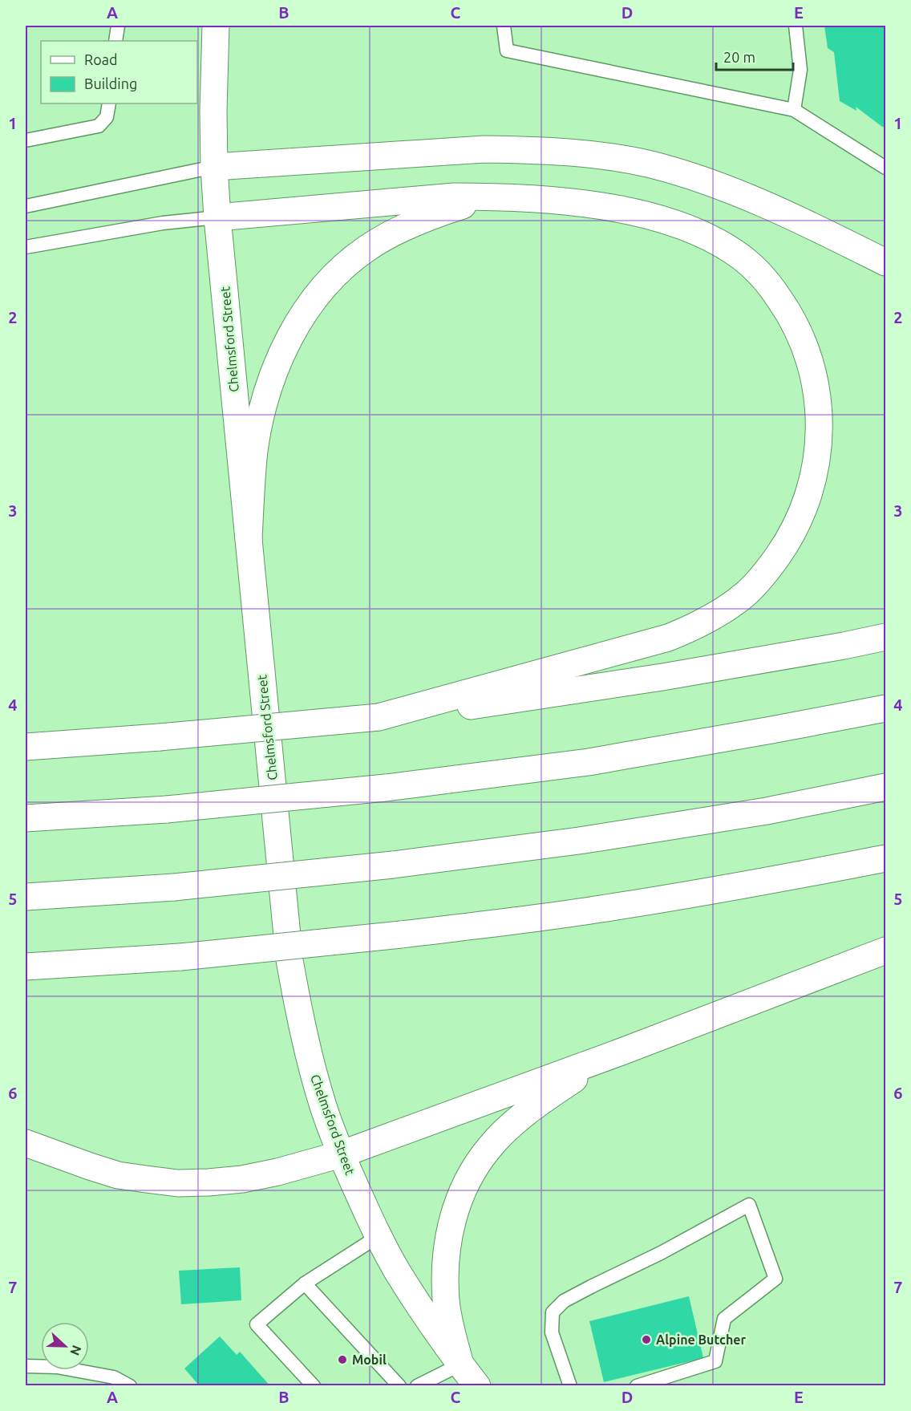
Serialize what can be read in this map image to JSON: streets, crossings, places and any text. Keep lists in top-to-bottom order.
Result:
{
  "streets": {
    "main road": ["Chelmsford Street"]
  },
  "places": ["Alpine Butcher", "Mobil"],
  "legend": ["Road", "Building"],
  "scale_bar": "20 m",
  "north": "right",
  "grid": {
    "columns": [
      "A",
      "B",
      "C",
      "D",
      "E"
    ],
    "rows": [
      "1",
      "2",
      "3",
      "4",
      "5",
      "6",
      "7"
    ]
  }
}
